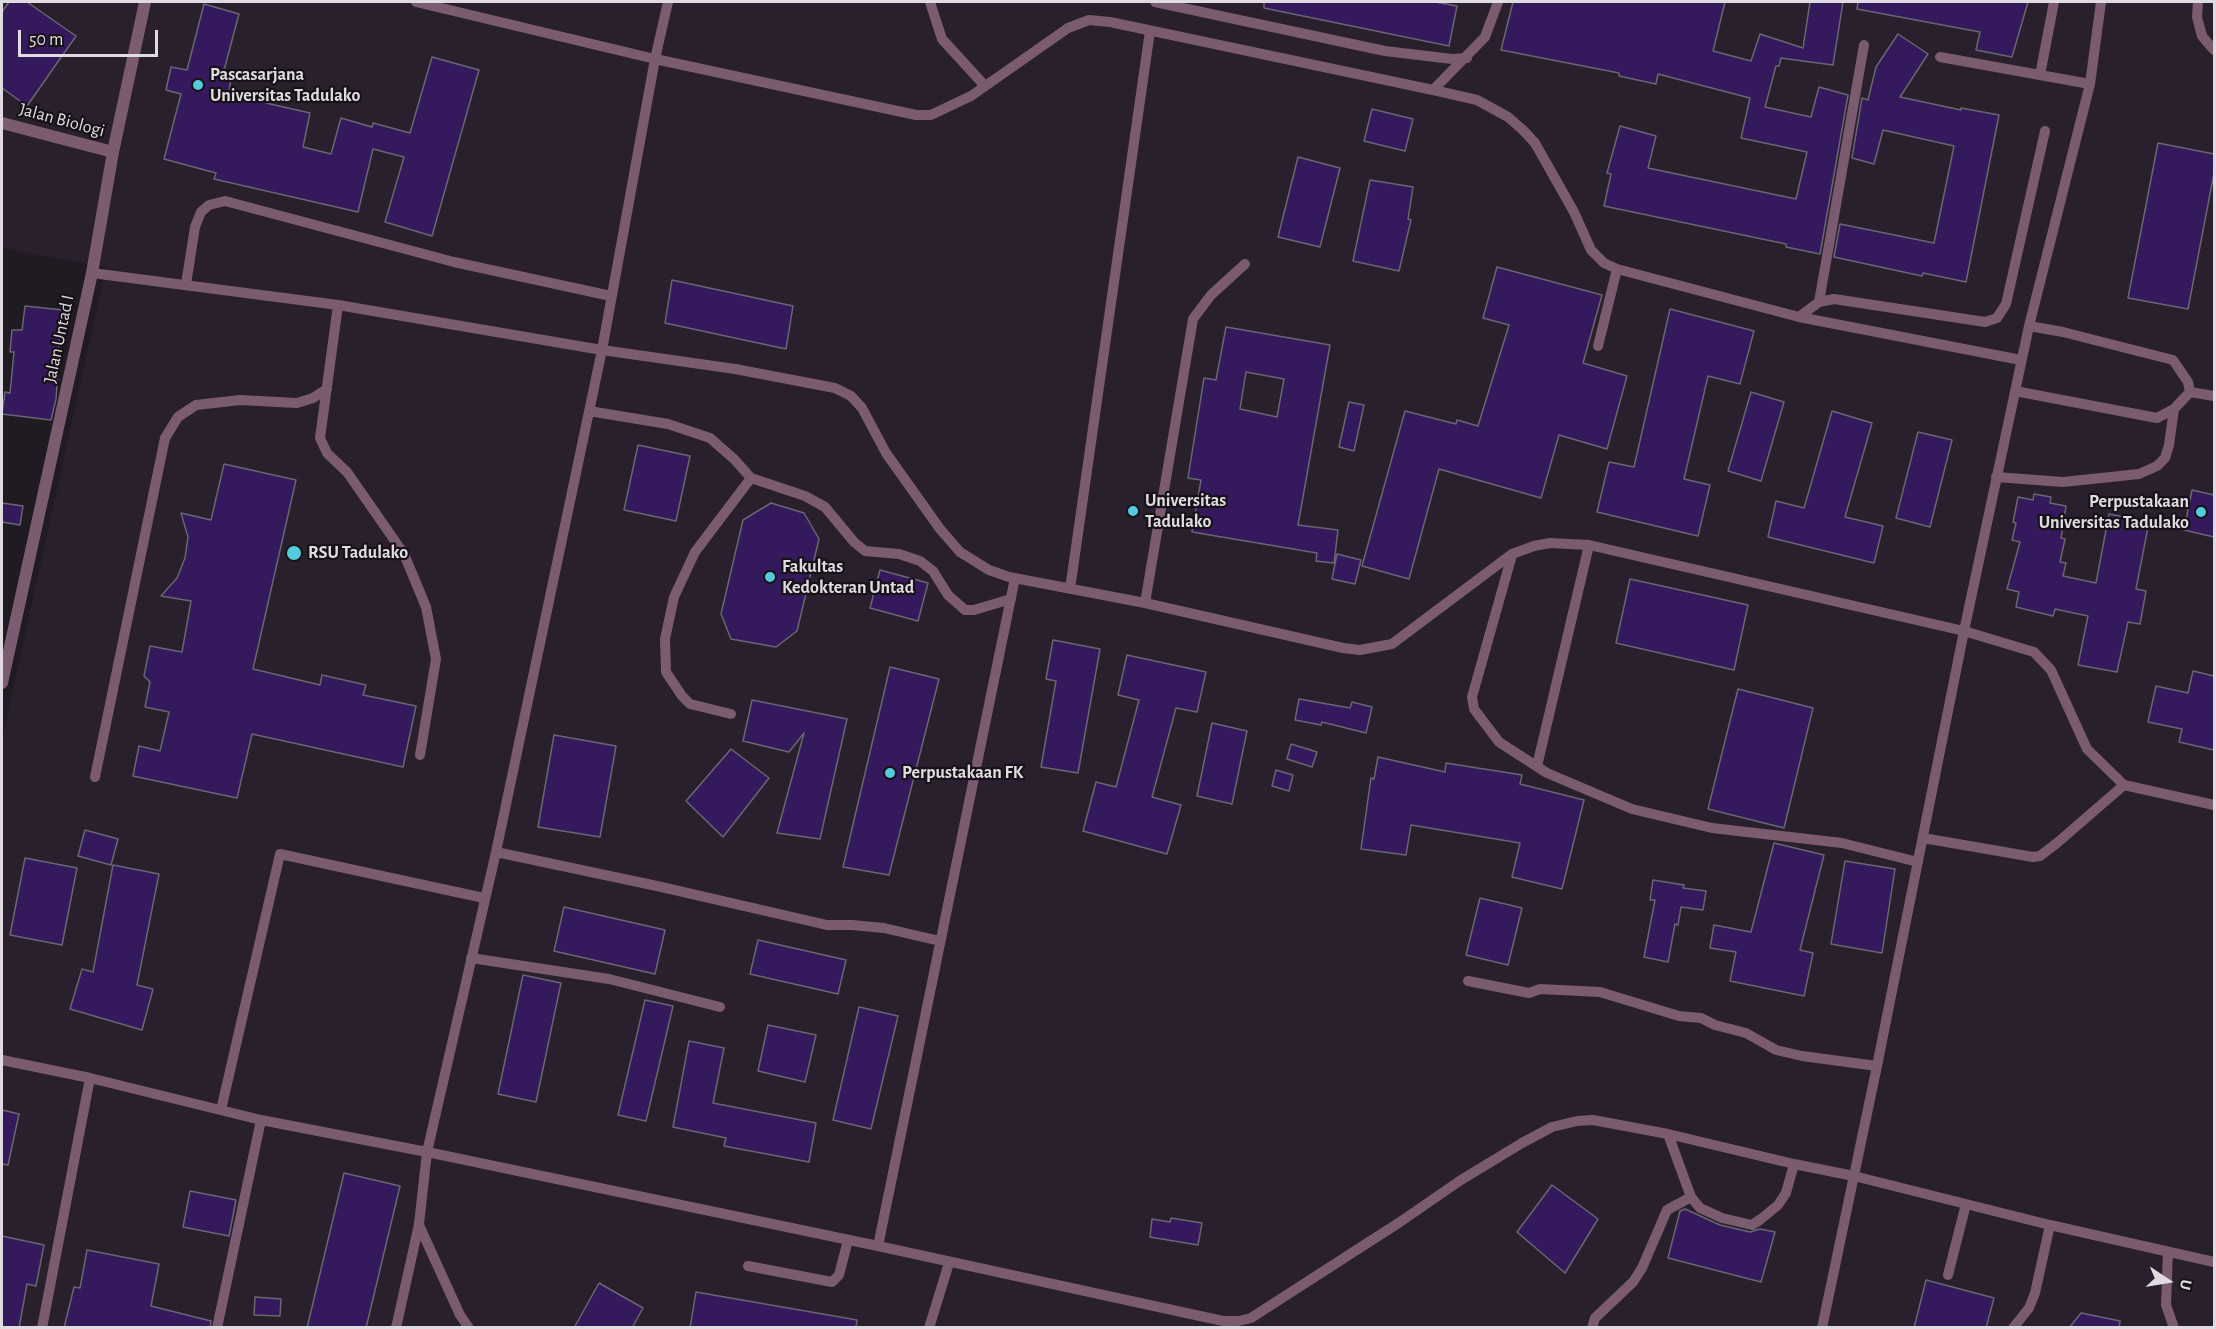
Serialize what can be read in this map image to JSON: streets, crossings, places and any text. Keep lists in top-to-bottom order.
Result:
{
  "streets": {
    "street": ["Jalan Biologi", "Jalan Untad I"]
  },
  "crossings": [
    ["Jalan Biologi", "Jalan Untad I"]
  ],
  "places": [
    "Pascasarjana Universitas Tadulako",
    "Universitas Tadulako",
    "Perpustakaan Universitas Tadulako",
    "RSU Tadulako",
    "Fakultas Kedokteran Untad",
    "Perpustakaan FK"
  ],
  "scale_bar": "50 m",
  "north": "right"
}
